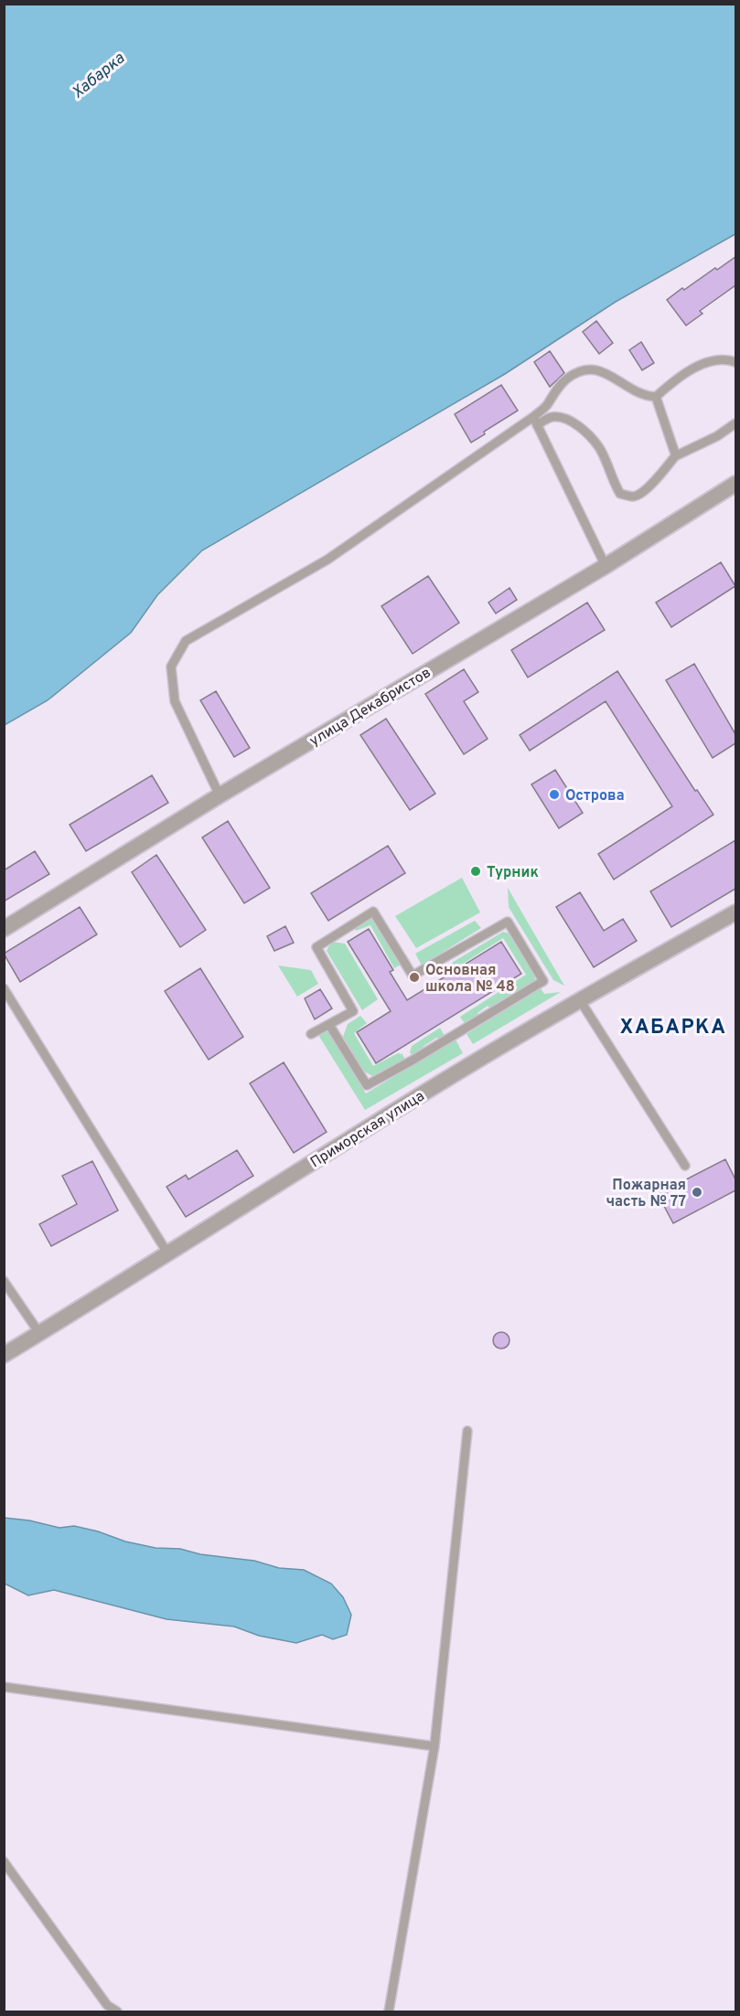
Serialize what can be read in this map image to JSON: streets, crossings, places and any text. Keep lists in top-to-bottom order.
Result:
{
  "streets": {
    "street": ["улица Декабристов", "Приморская улица"]
  },
  "districts": ["ХАБАРКА"],
  "water": ["Хабарка"],
  "places": [
    "Острова",
    "Турник",
    "Основная школа № 48",
    "Пожарная часть № 77"
  ]
}
